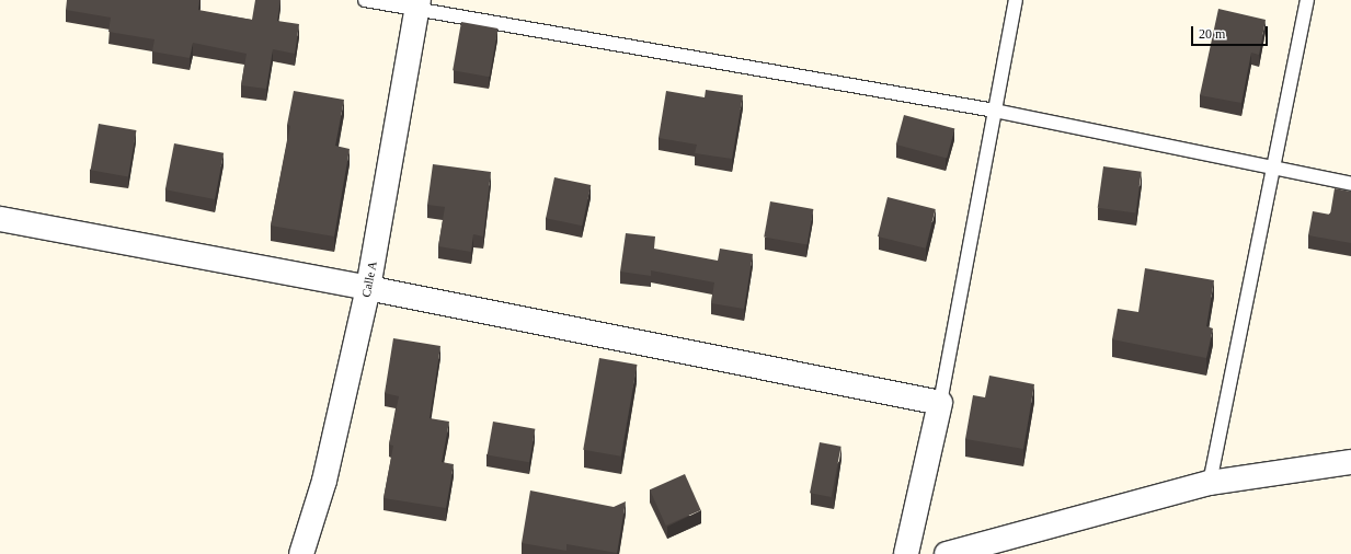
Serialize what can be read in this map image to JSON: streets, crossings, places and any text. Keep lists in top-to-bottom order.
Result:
{
  "streets": {
    "street": ["Calle A"]
  },
  "scale_bar": "20 m"
}
